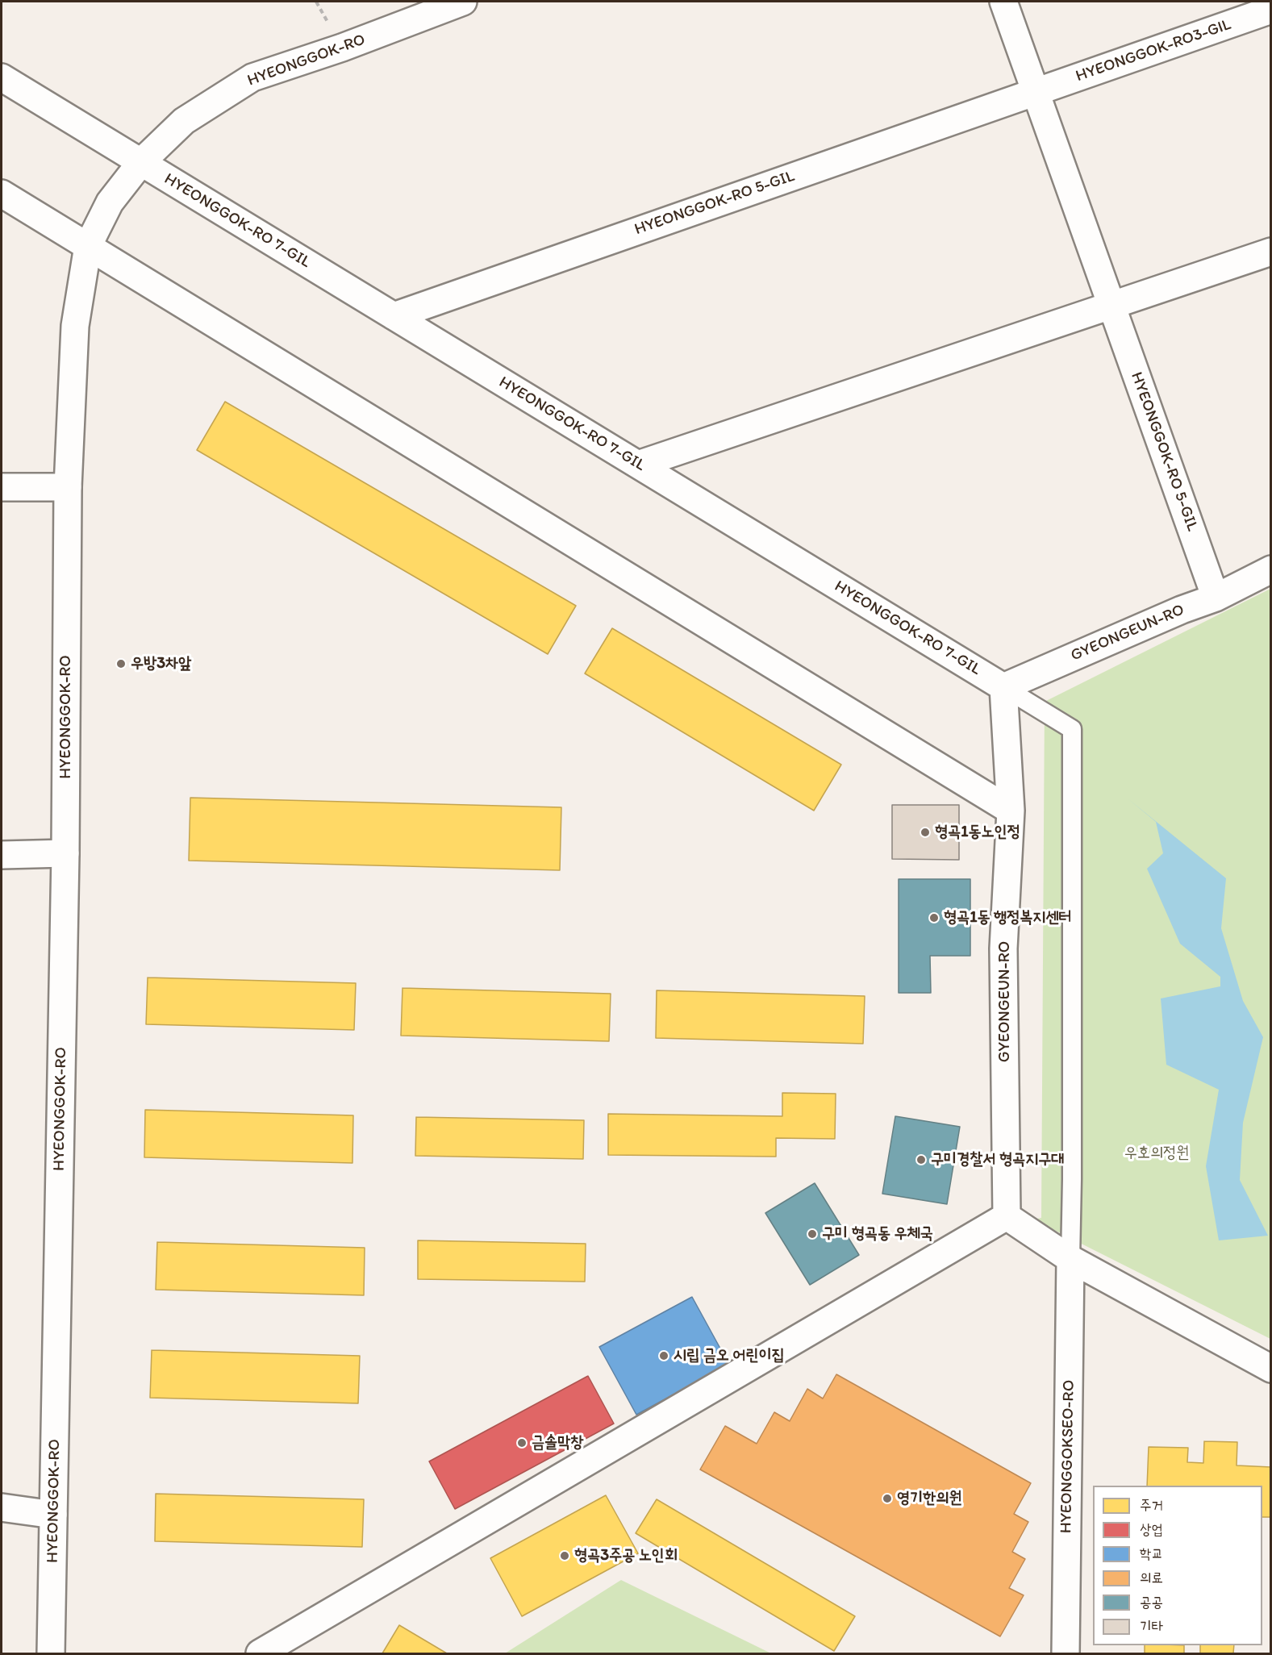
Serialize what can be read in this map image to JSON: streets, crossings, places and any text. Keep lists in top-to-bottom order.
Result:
{
  "streets": {
    "street": [
      "HYEONGGOK-RO3-GIL",
      "HYEONGGOK-RO",
      "HYEONGGOK-RO 5-GIL",
      "HYEONGGOK-RO 7-GIL",
      "GYEONGEUN-RO",
      "HYEONGGOKSEO-RO"
    ]
  },
  "crossings": [
    ["HYEONGGOK-RO3-GIL", "HYEONGGOK-RO 5-GIL"],
    ["HYEONGGOK-RO", "HYEONGGOK-RO 7-GIL"],
    ["HYEONGGOK-RO 5-GIL", "HYEONGGOK-RO 7-GIL"],
    ["HYEONGGOK-RO 5-GIL", "GYEONGEUN-RO"],
    ["HYEONGGOK-RO 7-GIL", "GYEONGEUN-RO"]
  ],
  "parks": ["우호의정원"],
  "places": [
    "우방3차앞",
    "형곡1동노인정",
    "형곡1동 행정복지센터",
    "구미경찰서 형곡지구대",
    "구미 형곡동 우체국",
    "시립 금오 어린이집",
    "금솔막창",
    "영기한의원",
    "형곡3주공 노인회"
  ],
  "legend": [
    "주거",
    "상업",
    "학교",
    "의료",
    "공공",
    "기타"
  ]
}
